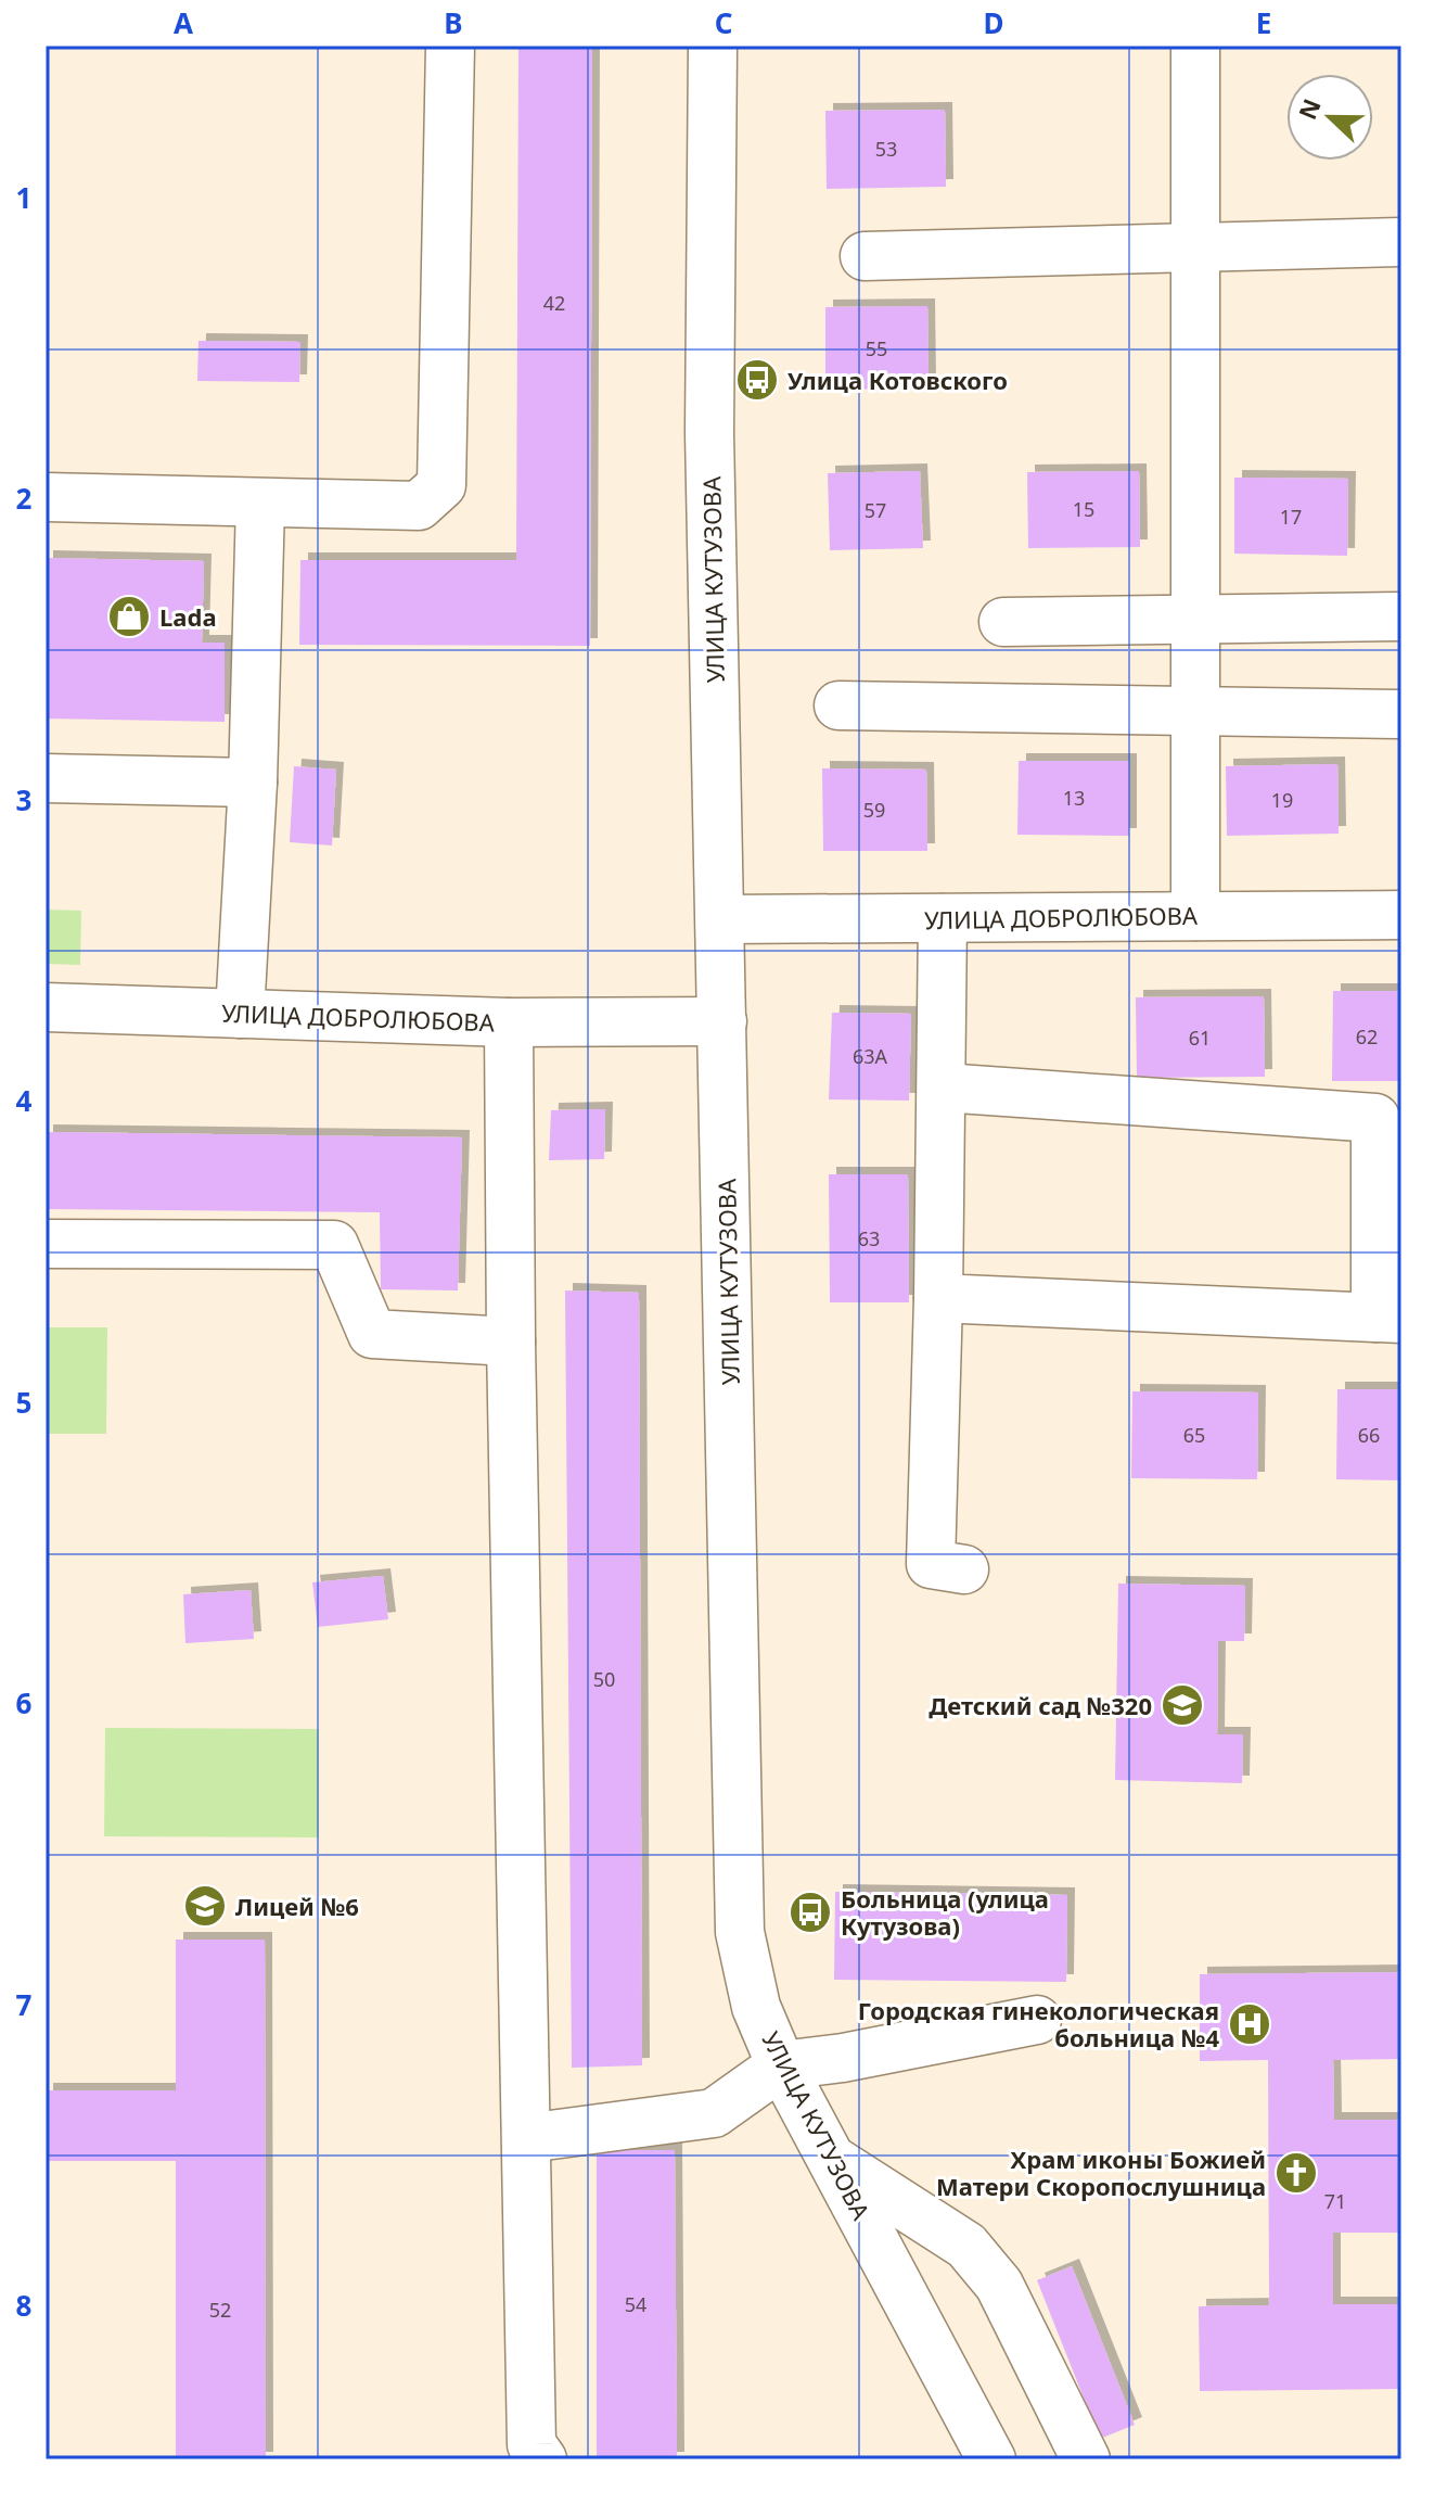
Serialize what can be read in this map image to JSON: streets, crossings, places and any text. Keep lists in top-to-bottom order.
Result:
{
  "streets": {
    "street": ["УЛИЦА КУТУЗОВА", "УЛИЦА ДОБРОЛЮБОВА"]
  },
  "crossings": [
    ["УЛИЦА КУТУЗОВА", "УЛИЦА ДОБРОЛЮБОВА"]
  ],
  "places": {
    "bus stop": ["Улица Котовского", "Больница (улица Кутузова)"],
    "shop": ["Lada"],
    "school or university": ["Детский сад №320", "Лицей №6"],
    "hospital": ["Городская гинекологическая больница №4"],
    "church": ["Храм иконы Божией Матери Скоропослушница"]
  },
  "house_numbers": [
    "53",
    "42",
    "55",
    "15",
    "57",
    "17",
    "13",
    "19",
    "59",
    "62",
    "61",
    "63А",
    "63",
    "65",
    "66",
    "50",
    "71",
    "54",
    "52"
  ],
  "north": "left",
  "grid": {
    "columns": [
      "A",
      "B",
      "C",
      "D",
      "E"
    ],
    "rows": [
      "1",
      "2",
      "3",
      "4",
      "5",
      "6",
      "7",
      "8"
    ]
  }
}
